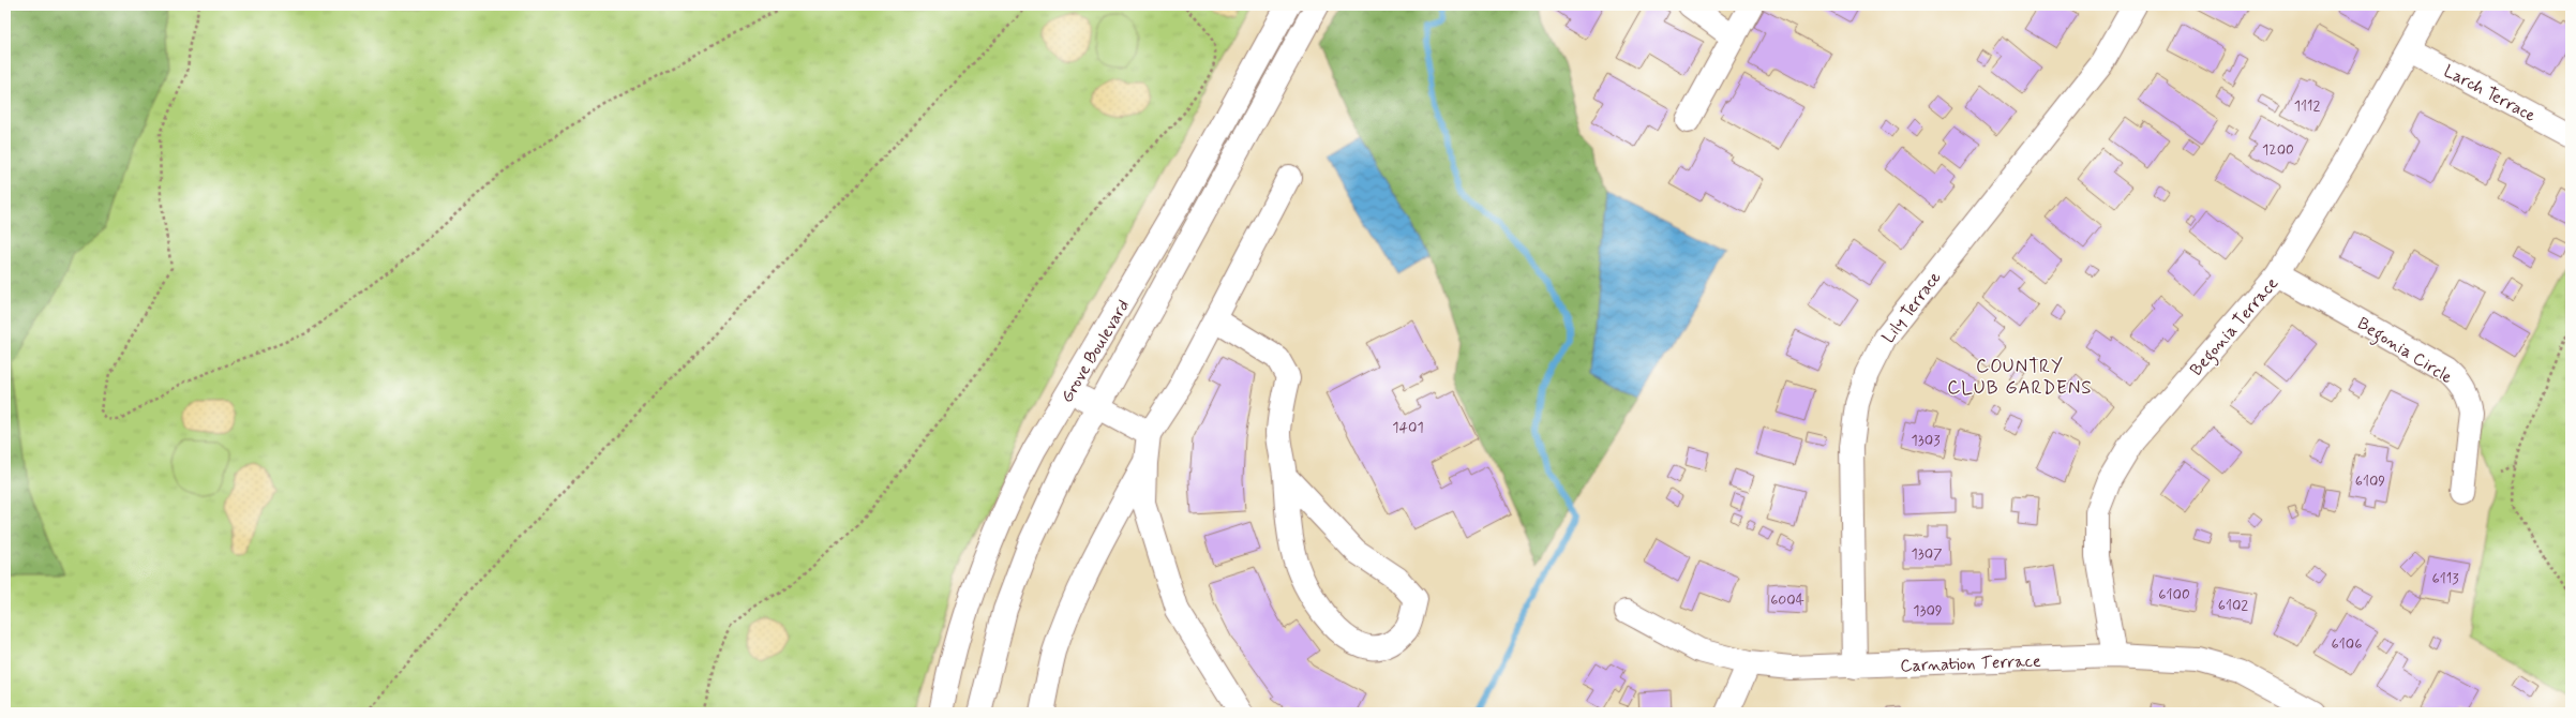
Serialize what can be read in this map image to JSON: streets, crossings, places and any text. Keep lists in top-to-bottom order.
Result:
{
  "streets": {
    "street": [
      "Larch Terrace",
      "Lily Terrace",
      "Begonia Terrace",
      "Begonia Circle",
      "Grove Boulevard",
      "Carnation Terrace"
    ]
  },
  "crossings": [
    ["Larch Terrace", "Begonia Terrace"],
    ["Lily Terrace", "Carnation Terrace"],
    ["Begonia Terrace", "Begonia Circle"],
    ["Begonia Terrace", "Carnation Terrace"]
  ],
  "districts": ["COUNTRY CLUB GARDENS"],
  "house_numbers": [
    "1112",
    "1200",
    "1401",
    "1303",
    "6109",
    "1307",
    "6113",
    "6100",
    "6004",
    "6102",
    "1309",
    "6106"
  ]
}
